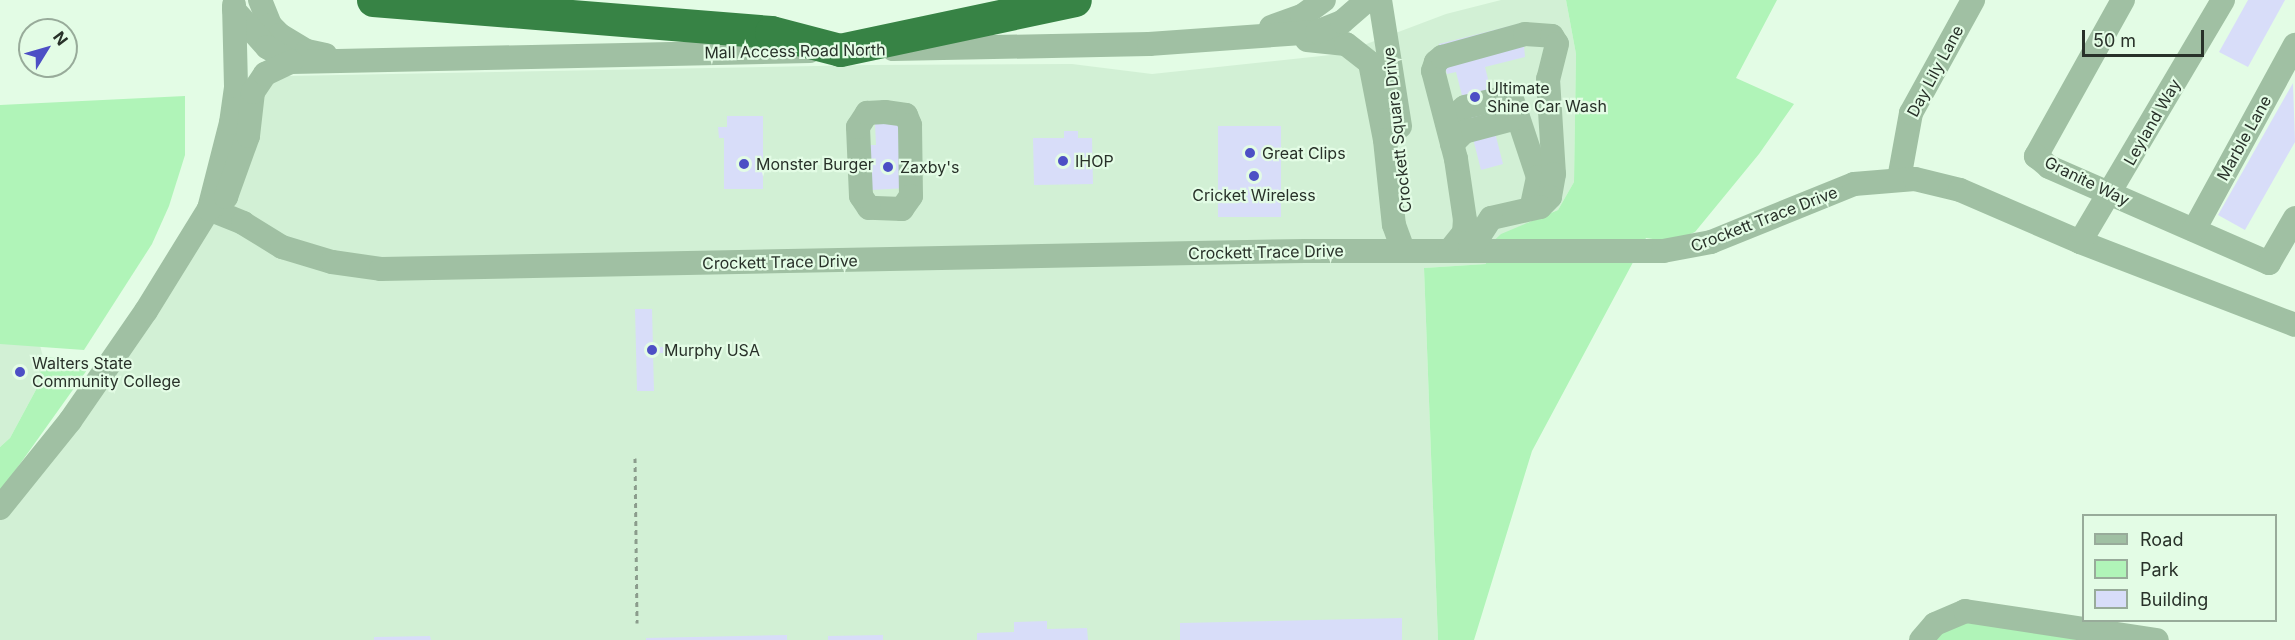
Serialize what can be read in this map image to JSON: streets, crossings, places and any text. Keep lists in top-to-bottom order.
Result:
{
  "streets": {
    "street": [
      "Mall Access Road North",
      "Day Lily Lane",
      "Leyland Way",
      "Crockett Square Drive",
      "Marble Lane",
      "Granite Way",
      "Crockett Trace Drive"
    ]
  },
  "crossings": [
    ["Mall Access Road North", "Crockett Square Drive"],
    ["Day Lily Lane", "Crockett Trace Drive"],
    ["Leyland Way", "Granite Way"],
    ["Leyland Way", "Crockett Trace Drive"],
    ["Crockett Square Drive", "Crockett Trace Drive"],
    ["Marble Lane", "Granite Way"]
  ],
  "places": [
    "Ultimate Shine Car Wash",
    "Great Clips",
    "IHOP",
    "Monster Burger",
    "Zaxby's",
    "Cricket Wireless",
    "Murphy USA",
    "Walters State Community College"
  ],
  "legend": ["Road", "Park", "Building"],
  "scale_bar": "50 m",
  "north": "top right"
}
